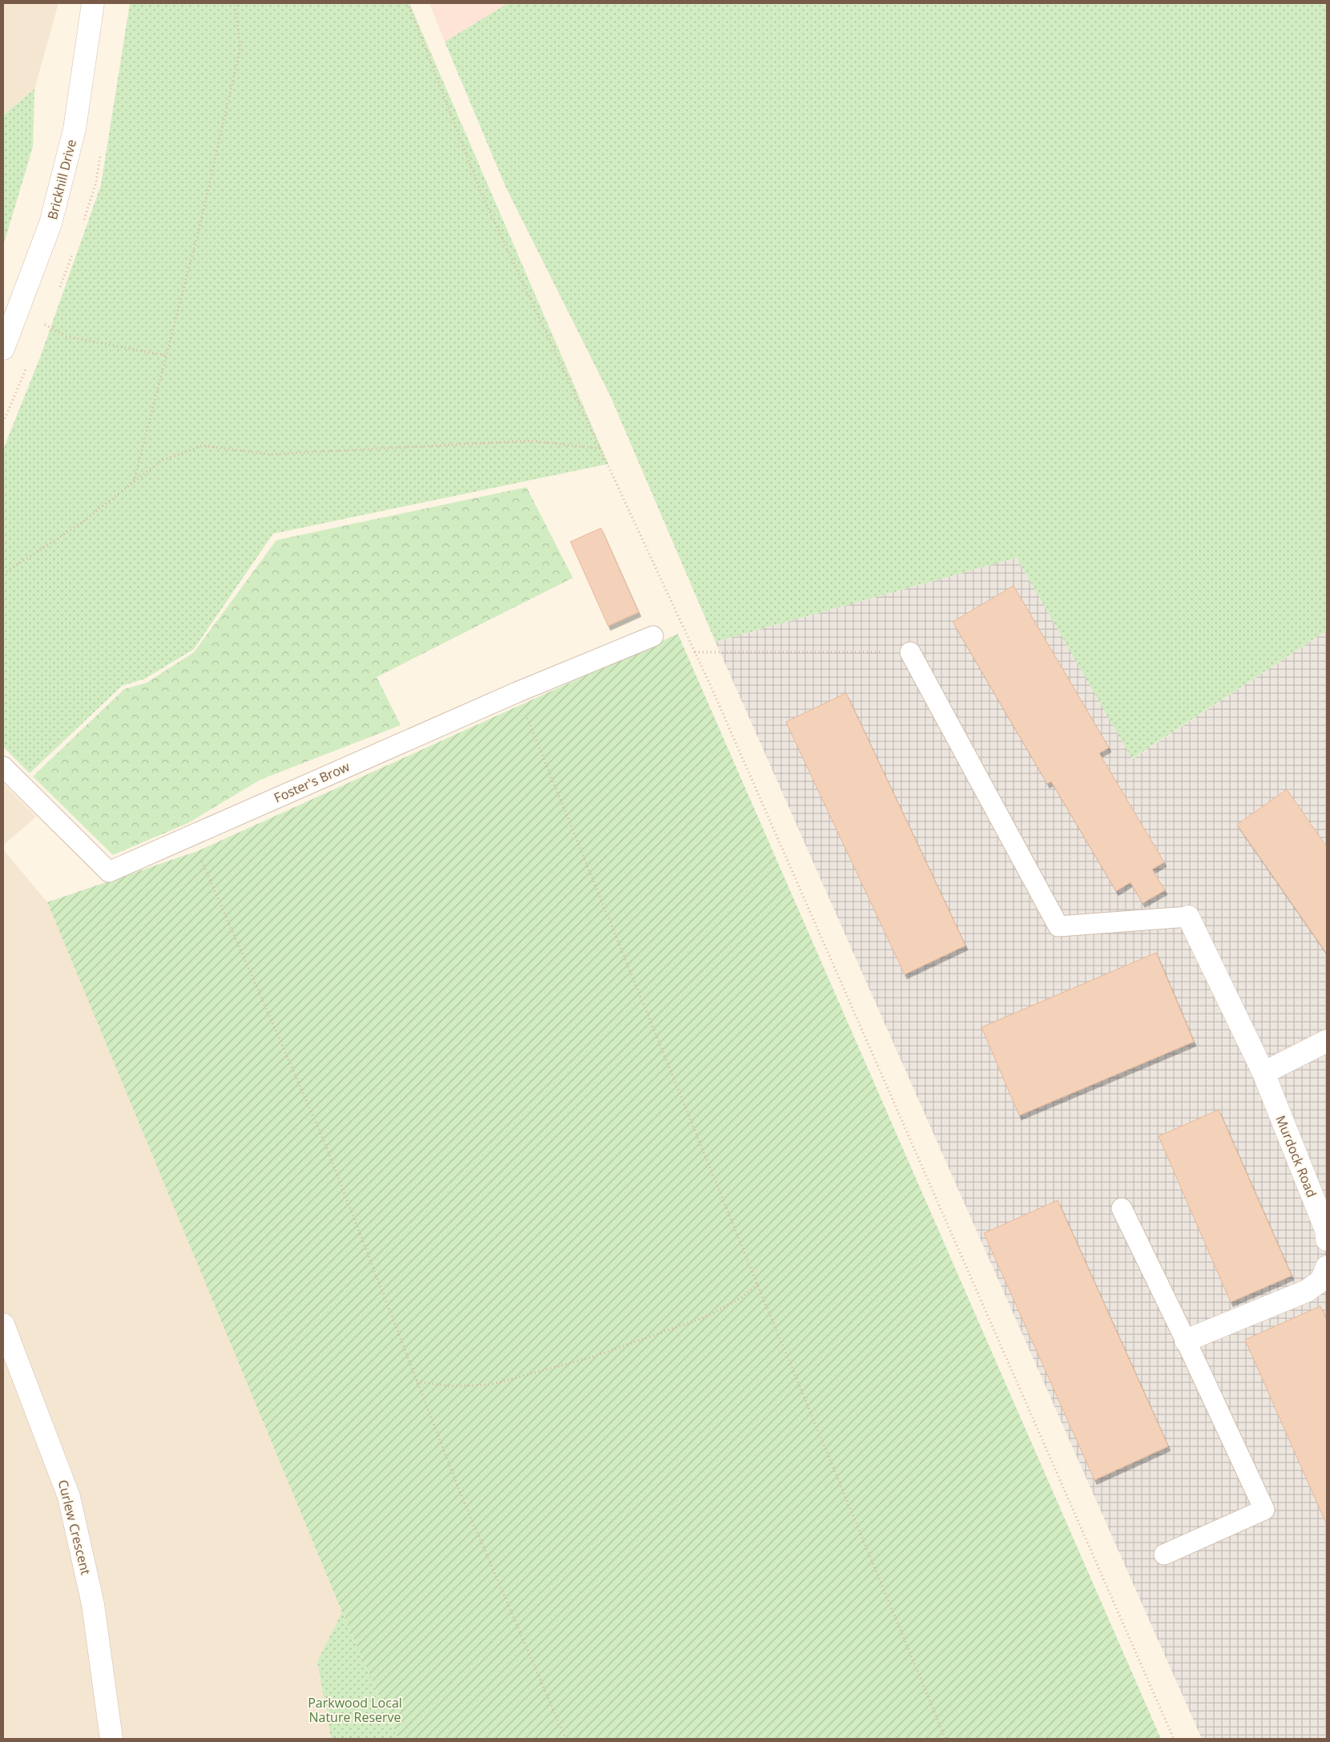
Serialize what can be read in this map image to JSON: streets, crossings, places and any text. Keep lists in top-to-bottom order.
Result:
{
  "streets": {
    "street": ["Brickhill Drive", "Murdock Road", "Curlew Crescent"],
    "lane": ["Foster's Brow"]
  },
  "parks": ["Parkwood Local Nature Reserve"]
}
